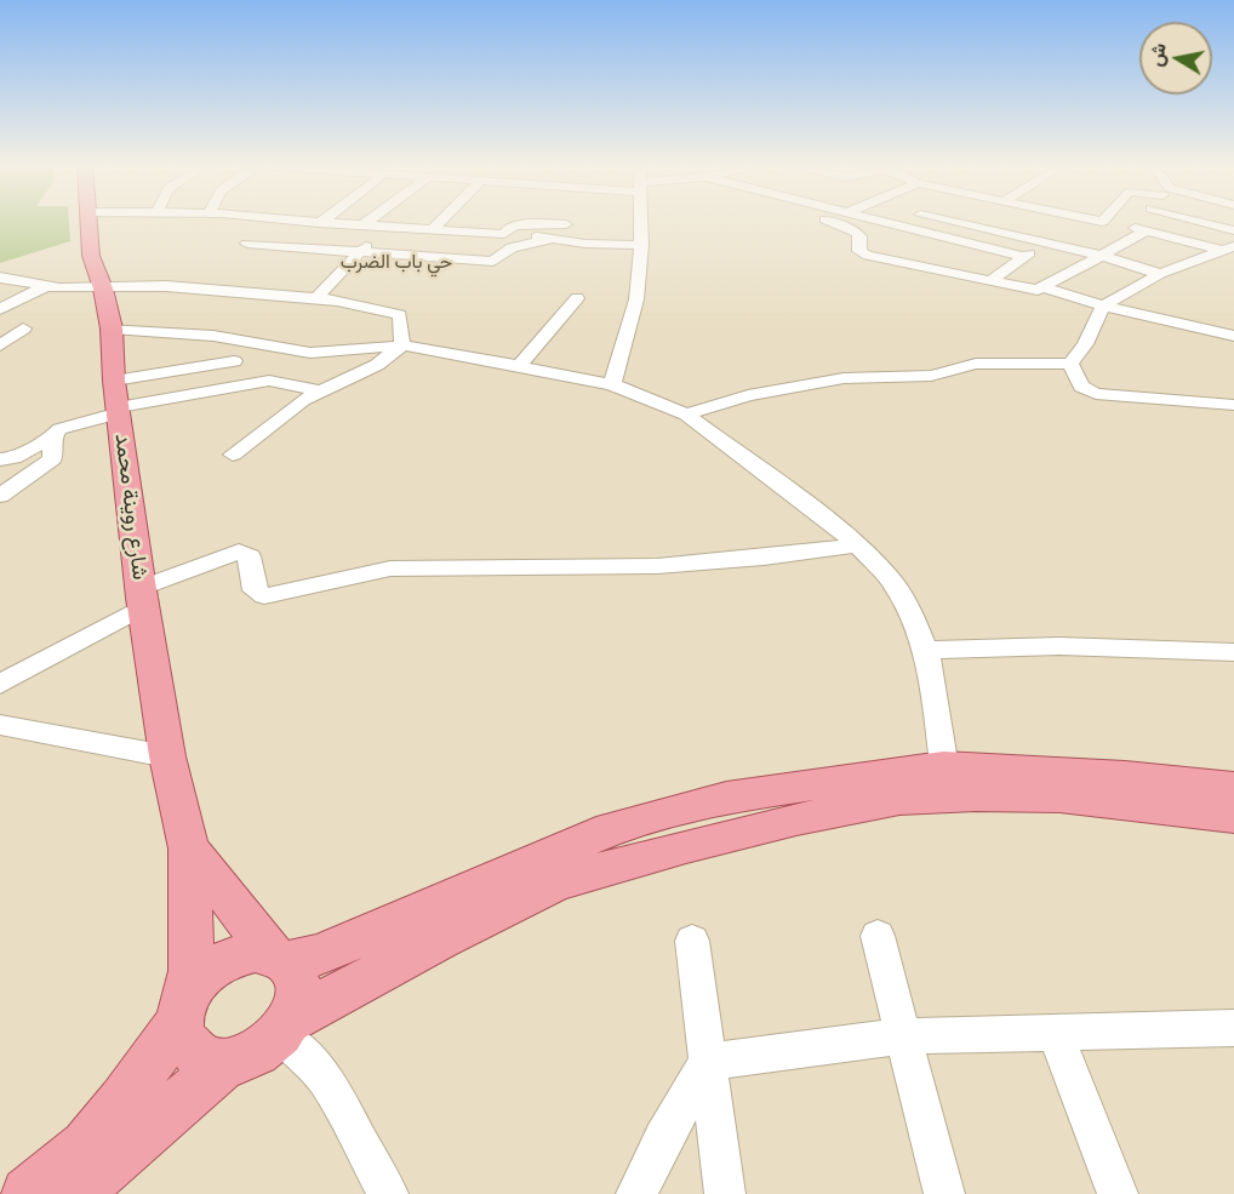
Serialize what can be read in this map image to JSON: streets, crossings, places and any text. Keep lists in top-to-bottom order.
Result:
{
  "streets": {
    "main road": ["شارع روينة محمد"]
  },
  "districts": ["حي باب الضرب"],
  "north": "left"
}
